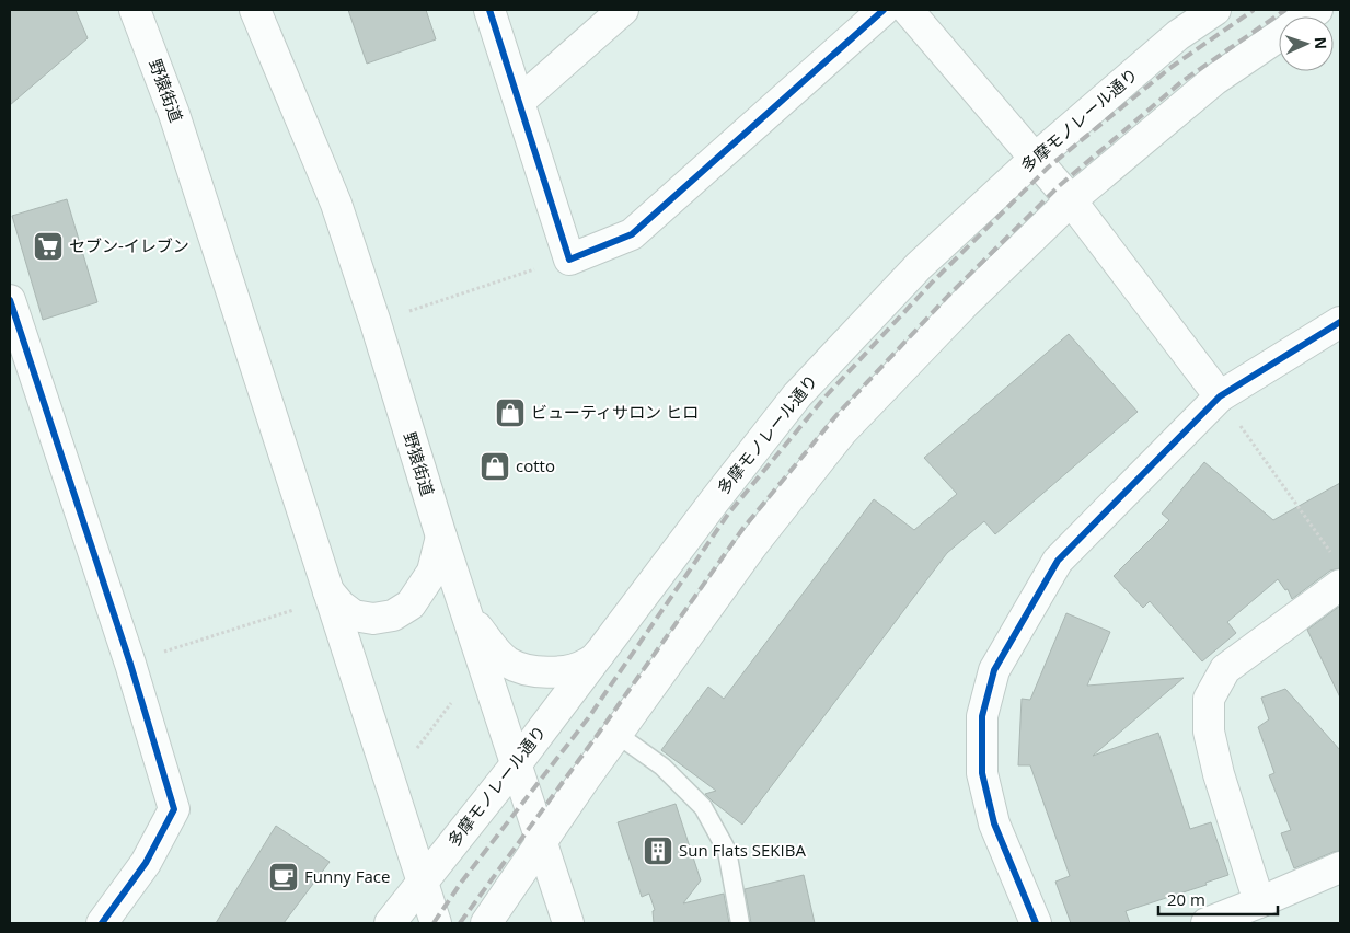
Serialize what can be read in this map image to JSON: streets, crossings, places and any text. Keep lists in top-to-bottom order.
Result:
{
  "streets": {
    "main road": ["野猿街道", "多摩モノレール通り"]
  },
  "crossings": [
    ["野猿街道", "多摩モノレール通り"]
  ],
  "places": {
    "supermarket": ["セブン-イレブン"],
    "shop": ["ビューティサロン ヒロ", "cotto"],
    "building": ["Sun Flats SEKIBA"],
    "cafe": ["Funny Face"]
  },
  "scale_bar": "20 m",
  "north": "right"
}
